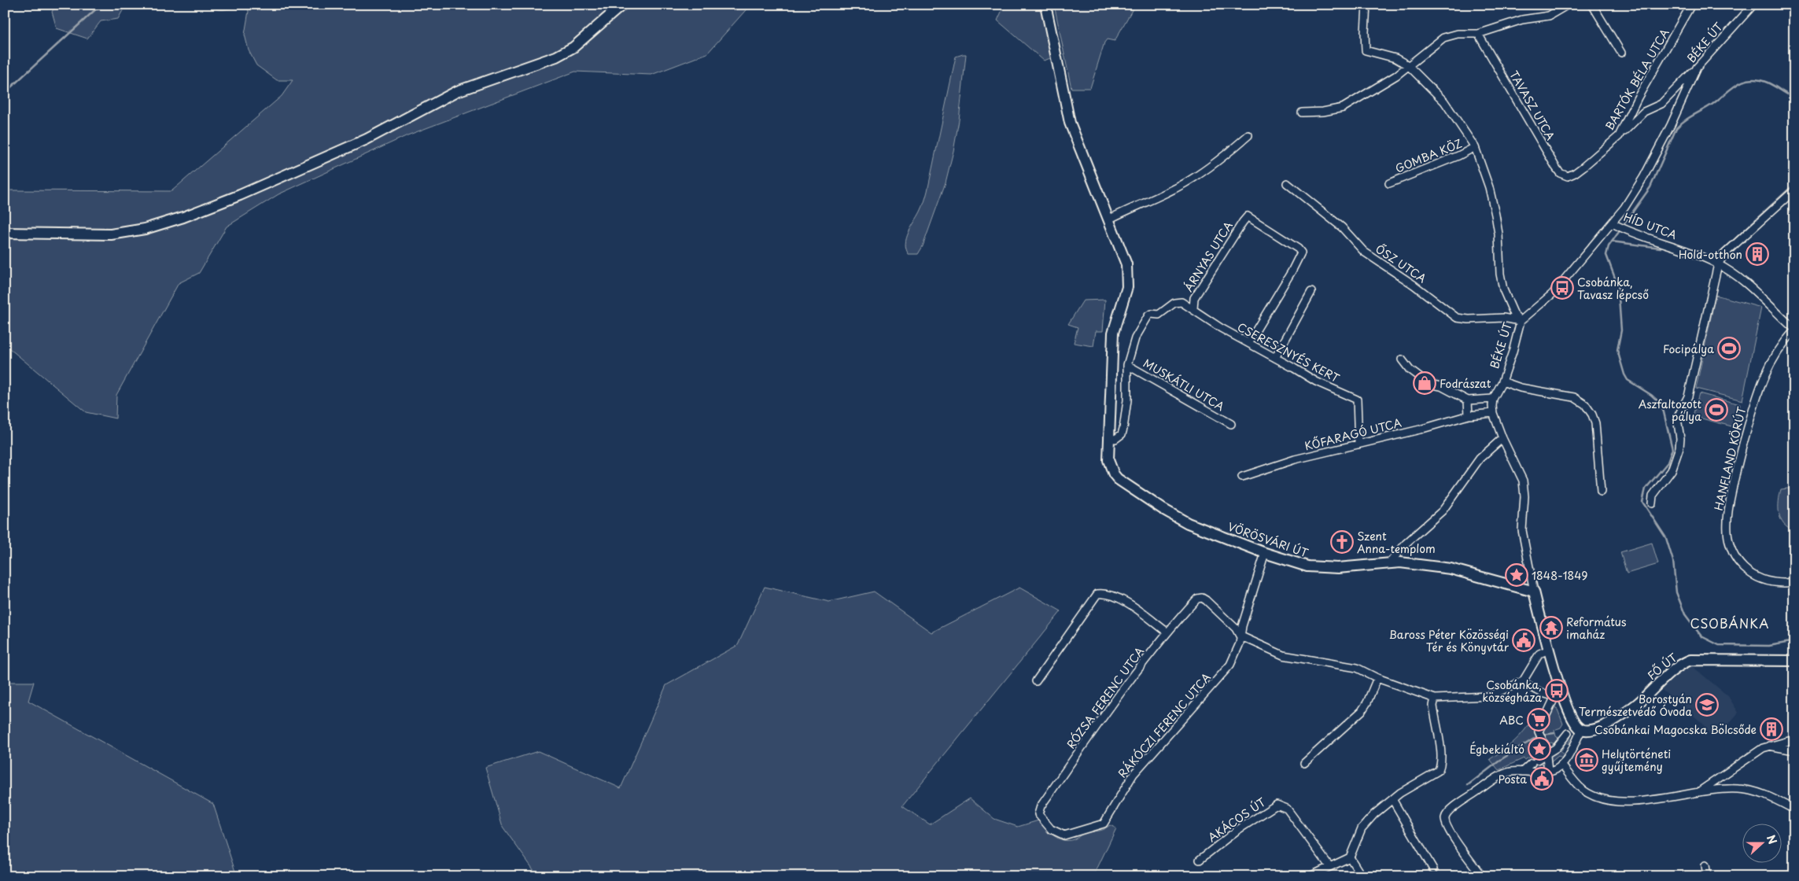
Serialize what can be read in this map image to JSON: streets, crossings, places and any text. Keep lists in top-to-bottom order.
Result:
{
  "streets": {
    "main road": ["BÉKE ÚT", "VÖRÖSVÁRI ÚT", "FŐ ÚT"],
    "street": [
      "BARTÓK BÉLA UTCA",
      "TAVASZ UTCA",
      "GOMBA KÖZ",
      "HÍD UTCA",
      "ÁRNYAS UTCA",
      "ŐSZ UTCA",
      "CSERESZNYÉS KERT",
      "MUSKÁTLI UTCA",
      "KŐFARAGÓ UTCA",
      "HANFLAND KÖRÚT",
      "RÓZSA FERENC UTCA",
      "RÁKÓCZI FERENC UTCA",
      "AKÁCOS ÚT"
    ]
  },
  "crossings": [
    ["BÉKE ÚT", "HÍD UTCA"],
    ["BÉKE ÚT", "ŐSZ UTCA"],
    ["BÉKE ÚT", "KŐFARAGÓ UTCA"],
    ["BÉKE ÚT", "VÖRÖSVÁRI ÚT"],
    ["BÉKE ÚT", "FŐ ÚT"],
    ["BARTÓK BÉLA UTCA", "TAVASZ UTCA"],
    ["HÍD UTCA", "HANFLAND KÖRÚT"],
    ["ÁRNYAS UTCA", "CSERESZNYÉS KERT"],
    ["CSERESZNYÉS KERT", "MUSKÁTLI UTCA"],
    ["CSERESZNYÉS KERT", "KŐFARAGÓ UTCA"],
    ["VÖRÖSVÁRI ÚT", "RÁKÓCZI FERENC UTCA"],
    ["RÓZSA FERENC UTCA", "RÁKÓCZI FERENC UTCA"]
  ],
  "districts": ["CSOBÁNKA"],
  "places": {
    "building": ["Hold-otthon", "Csobánkai Magocska Bölcsőde"],
    "bus stop": ["Csobánka, Tavasz lépcső", "Csobánka, községháza"],
    "sports": ["Focipálya", "Aszfaltozott pálya"],
    "shop": ["Fodrászat"],
    "church": ["Szent Anna-templom"],
    "place": ["1848-1849", "Égbekiáltó"],
    "temple": ["Református imaház"],
    "public building": ["Baross Péter Közösségi Tér és Könyvtár", "Posta"],
    "school or university": ["Borostyán Természetvédő Óvoda"],
    "supermarket": ["ABC"],
    "museum": ["Helytörténeti gyűjtemény"]
  },
  "north": "right"
}
